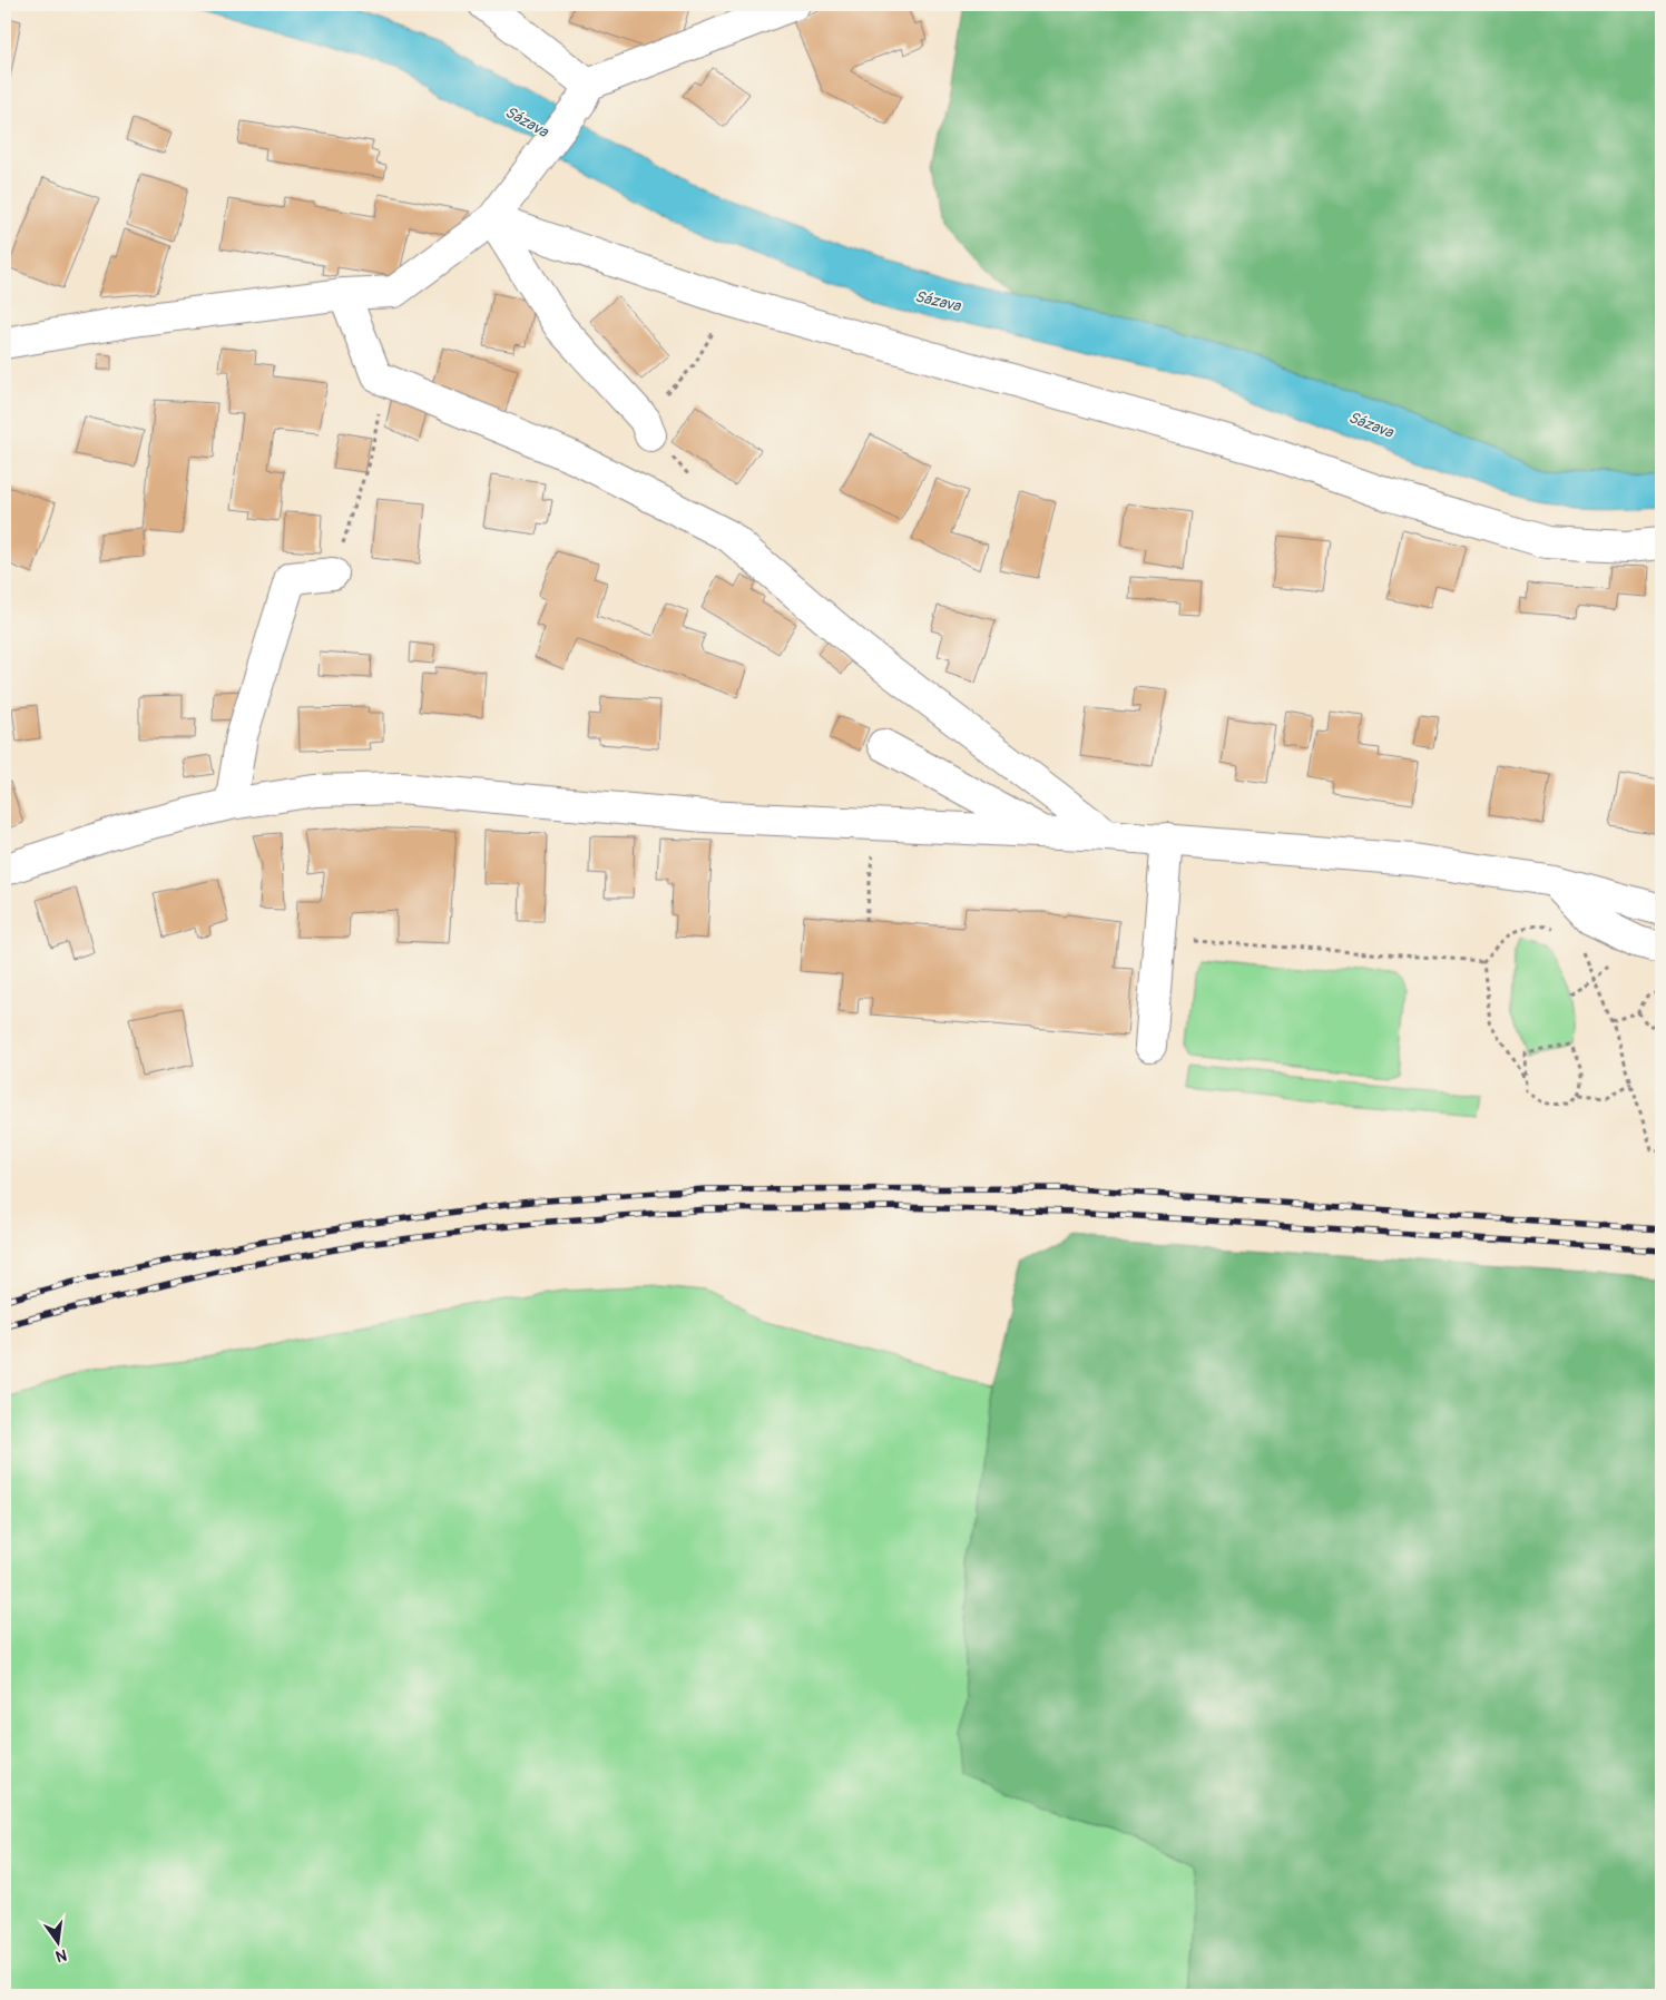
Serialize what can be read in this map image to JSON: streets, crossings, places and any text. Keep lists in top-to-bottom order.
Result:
{
  "water": ["Sázava"],
  "north": "bottom"
}
